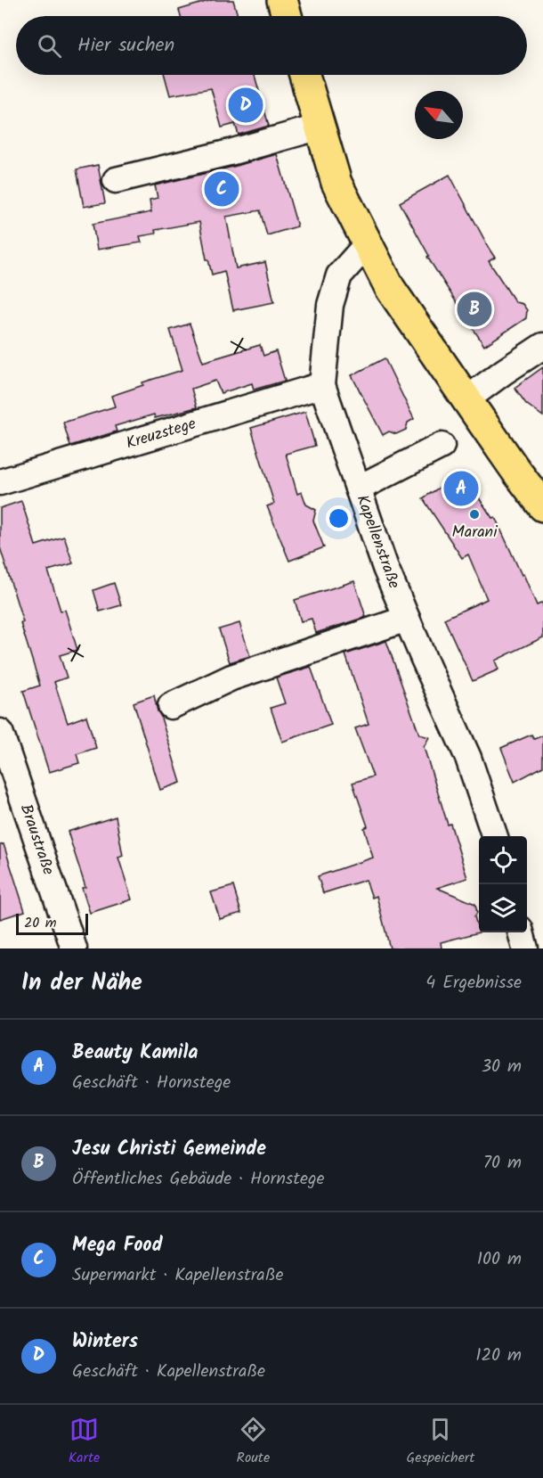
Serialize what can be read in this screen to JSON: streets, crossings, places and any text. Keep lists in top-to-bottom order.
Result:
{
  "streets": {
    "street": ["Kreuzstege", "Kapellenstraße", "Braustraße"]
  },
  "crossings": [
    ["Kreuzstege", "Kapellenstraße"]
  ],
  "places": ["Marani"],
  "scale_bar": "20 m",
  "north": "top left",
  "page": {
    "search": "Hier suchen",
    "pins": [
      "D",
      "C",
      "B",
      "A"
    ],
    "scale": "20 m",
    "heading": ["In der Nähe", "4 Ergebnisse"],
    "list": [
      {
        "mark": "A",
        "name": "Beauty Kamila",
        "note": "Geschäft · Hornstege",
        "value": "30 m"
      },
      {
        "mark": "B",
        "name": "Jesu Christi Gemeinde",
        "note": "Öffentliches Gebäude · Hornstege",
        "value": "70 m"
      },
      {
        "mark": "C",
        "name": "Mega Food",
        "note": "Supermarkt · Kapellenstraße",
        "value": "100 m"
      },
      {
        "mark": "D",
        "name": "Winters",
        "note": "Geschäft · Kapellenstraße",
        "value": "120 m"
      }
    ],
    "nav": ["Karte", "Route", "Gespeichert"]
  }
}
